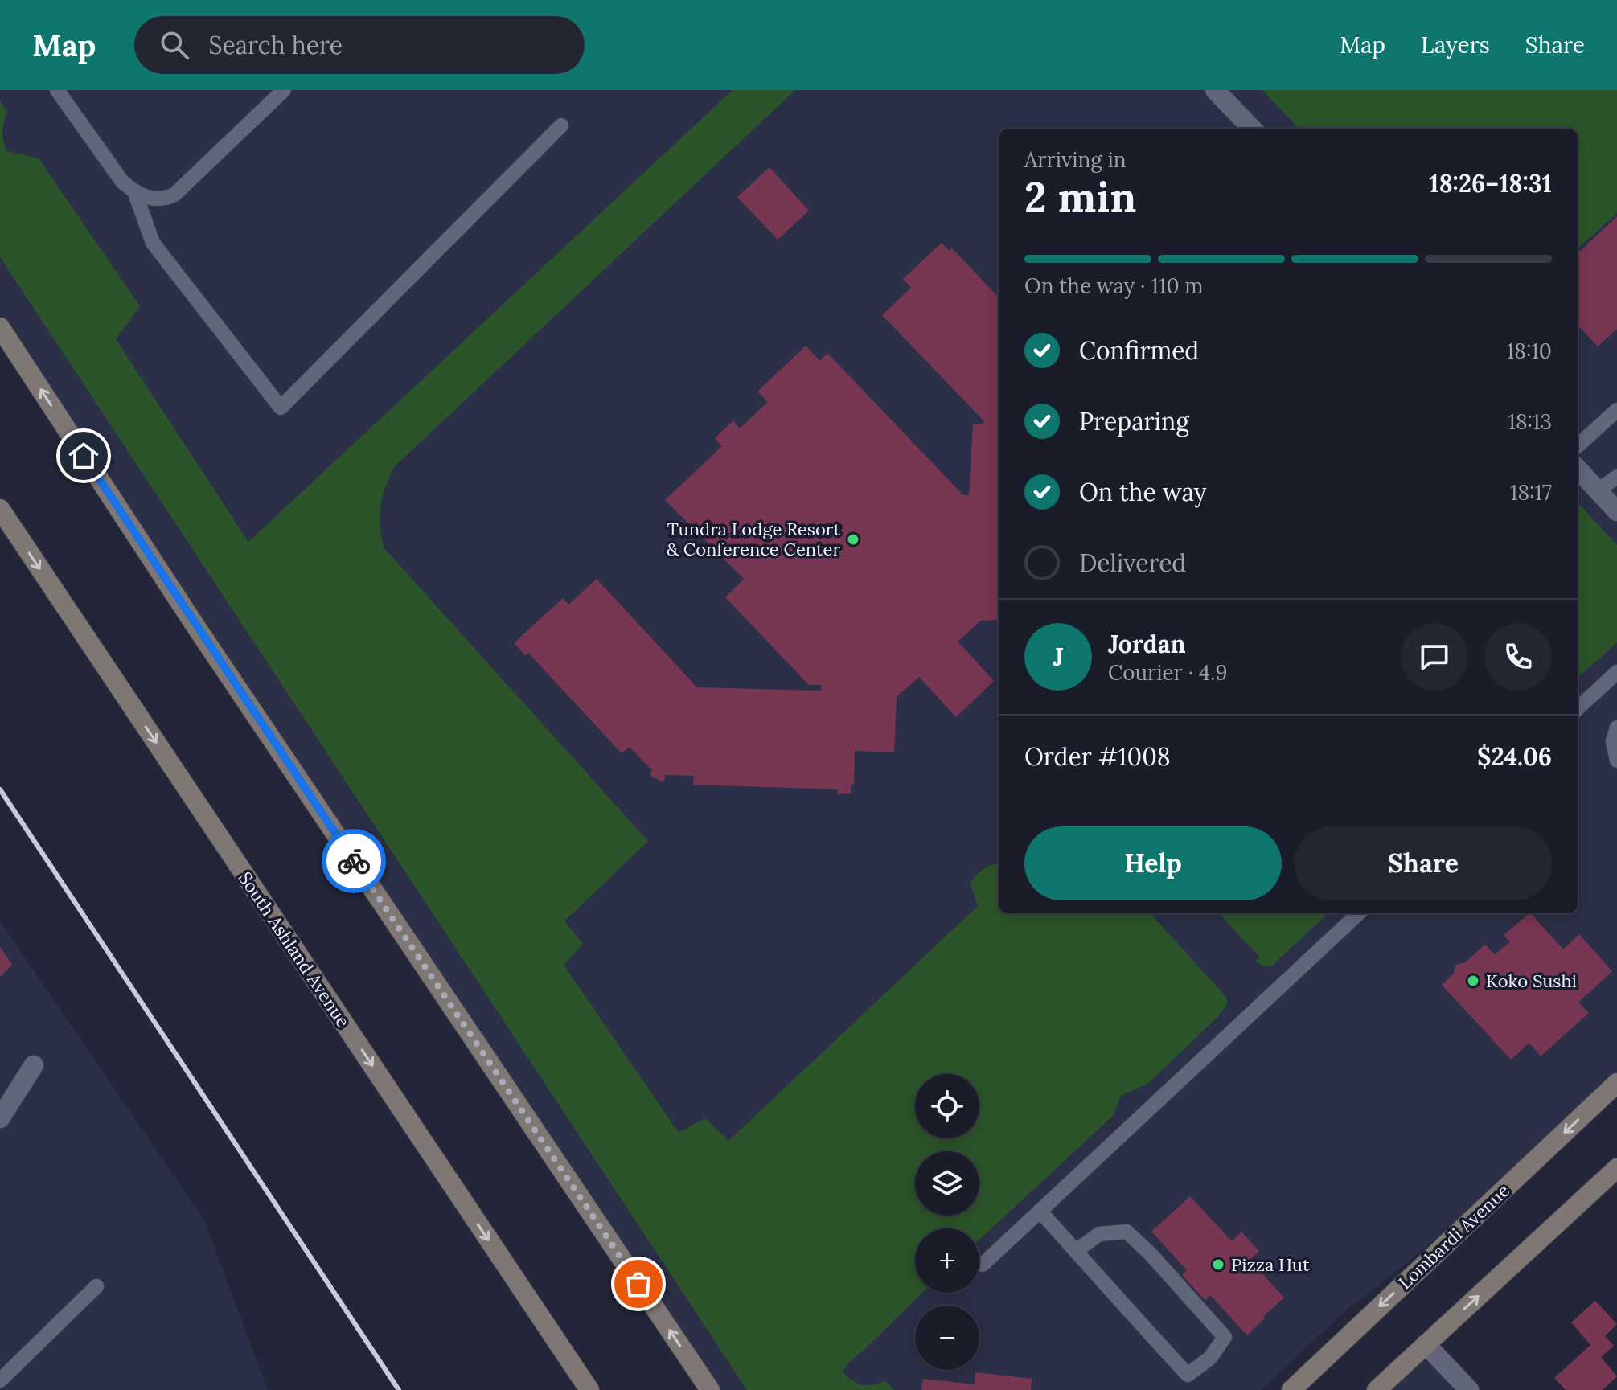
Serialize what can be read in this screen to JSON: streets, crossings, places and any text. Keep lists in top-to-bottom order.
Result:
{
  "streets": {
    "main road": ["South Ashland Avenue", "Lombardi Avenue"]
  },
  "places": ["Tundra Lodge Resort & Conference Center", "Koko Sushi", "Pizza Hut"],
  "page": {
    "header": "Map",
    "search": "Search here",
    "nav": ["Map", "Layers", "Share"],
    "heading": ["2 min", "Arriving in", "18:26–18:31"],
    "panel": [
      "Jordan",
      "Courier · 4.9",
      "Order #1008",
      "$24.06"
    ],
    "bar": "On the way · 110 m",
    "list": [
      ["Confirmed", "18:10"],
      ["Preparing", "18:13"],
      ["On the way", "18:17"],
      "Delivered"
    ],
    "round": "J",
    "buttons": ["Help", "Share"],
    "map_buttons": ["+", "−"]
  }
}
